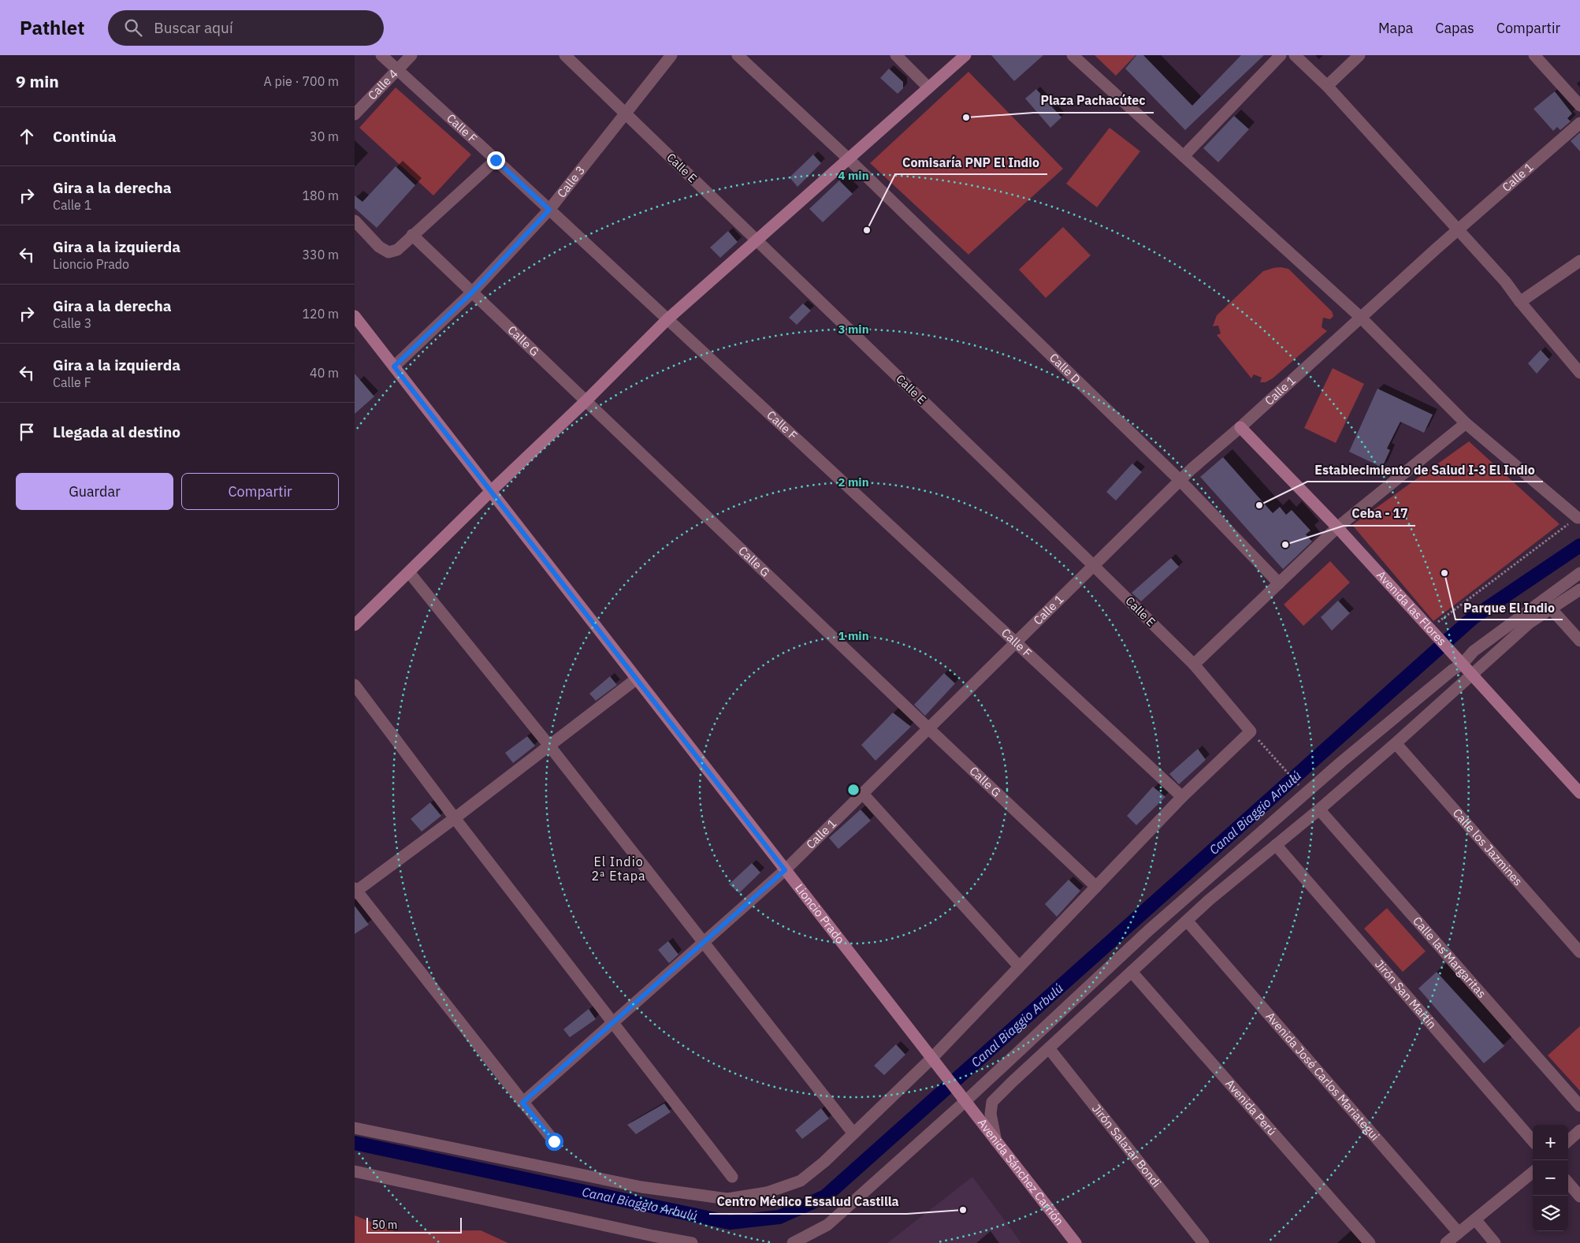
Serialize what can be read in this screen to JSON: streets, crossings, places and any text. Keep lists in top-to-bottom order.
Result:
{
  "streets": {
    "street": [
      "Calle 4",
      "Calle F",
      "Calle E",
      "Calle 1",
      "Calle 3",
      "Calle G",
      "Calle D",
      "Avenida las Flores",
      "Calle los Jazmines",
      "Lioncio Prado",
      "Calle las Margaritas",
      "Jirón San Martín",
      "Avenida José Carlos Mariategui",
      "Avenida Perú",
      "Jirón Salazar Bondi",
      "Avenida Sánchez Carrión"
    ]
  },
  "crossings": [
    ["Calle 4", "Calle F"],
    ["Calle F", "Calle 1"],
    ["Calle F", "Calle 3"],
    ["Calle E", "Calle 1"],
    ["Calle E", "Calle 3"],
    ["Calle 1", "Calle G"],
    ["Calle 1", "Calle D"],
    ["Calle 1", "Avenida las Flores"],
    ["Calle 1", "Lioncio Prado"],
    ["Calle 3", "Calle G"],
    ["Calle 3", "Lioncio Prado"],
    ["Lioncio Prado", "Avenida Sánchez Carrión"]
  ],
  "districts": ["El Indio 2ª Etapa"],
  "water": ["Canal Biaggio Arbulú"],
  "places": [
    "Plaza Pachacútec",
    "Comisaría PNP El Indio",
    "Establecimiento de Salud I-3 El Indio",
    "Ceba - 17",
    "Parque El Indio",
    "Centro Médico Essalud Castilla"
  ],
  "scale_bar": "50 m",
  "page": {
    "header": "Pathlet",
    "search": "Buscar aquí",
    "nav": ["Mapa", "Capas", "Compartir"],
    "heading": ["9 min", "A pie · 700 m"],
    "list": [
      ["Continúa", "30 m"],
      ["Gira a la derecha", "Calle 1", "180 m"],
      ["Gira a la izquierda", "Lioncio Prado", "330 m"],
      ["Gira a la derecha", "Calle 3", "120 m"],
      ["Gira a la izquierda", "Calle F", "40 m"],
      "Llegada al destino"
    ],
    "buttons": ["Guardar", "Compartir"],
    "map_buttons": ["+", "−"],
    "scale": "50 m"
  },
  "rings": [
    "4 min",
    "3 min",
    "2 min",
    "1 min"
  ]
}
